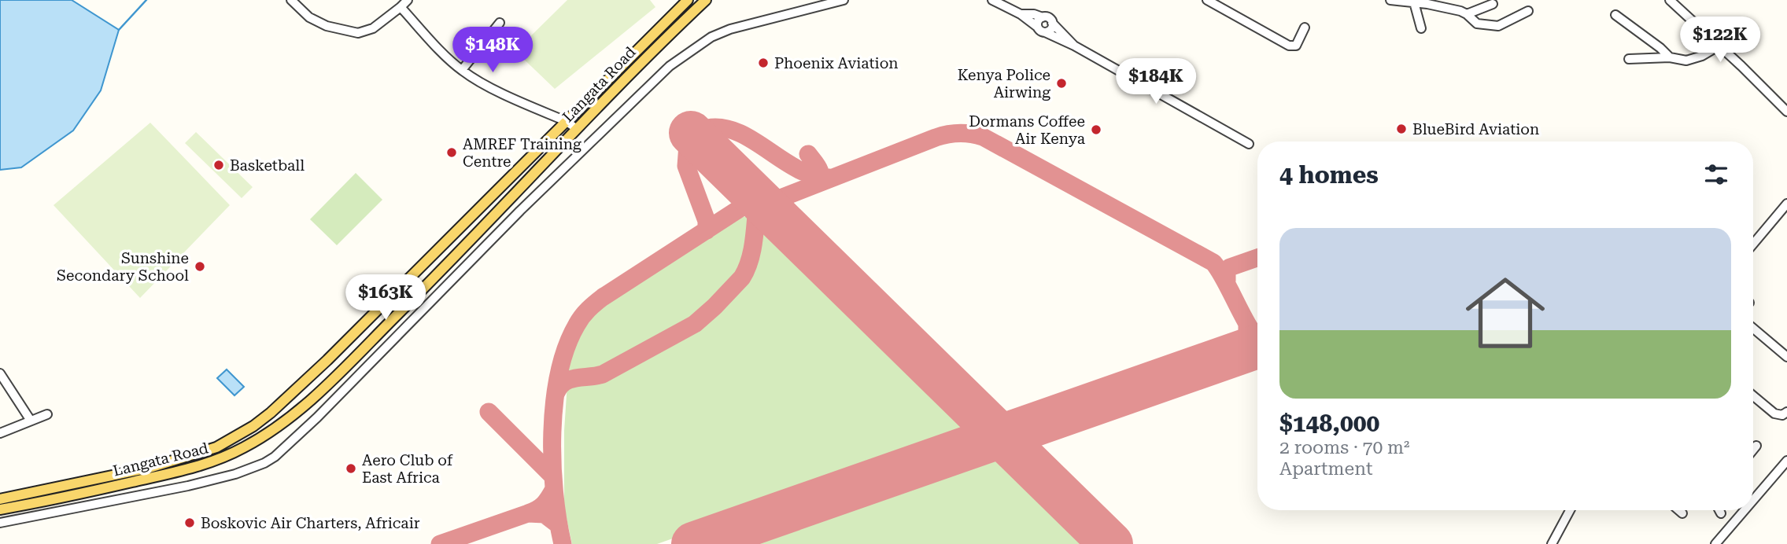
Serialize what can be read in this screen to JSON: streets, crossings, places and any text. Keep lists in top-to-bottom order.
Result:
{
  "streets": {
    "main road": ["Langata Road"]
  },
  "places": [
    "Phoenix Aviation",
    "Kenya Police Airwing",
    "BlueBird Aviation",
    "Dormans Coffee Air Kenya",
    "AMREF Training Centre",
    "Basketball",
    "Sunshine Secondary School",
    "Aero Club of East Africa",
    "Boskovic Air Charters, Africair"
  ],
  "page": {
    "price": [
      "$122K",
      "$148K",
      "$184K",
      "$163K"
    ],
    "heading": "4 homes",
    "list": [
      {
        "name": "$148,000",
        "note": "2 rooms · 70 m² · Apartment"
      }
    ]
  }
}
